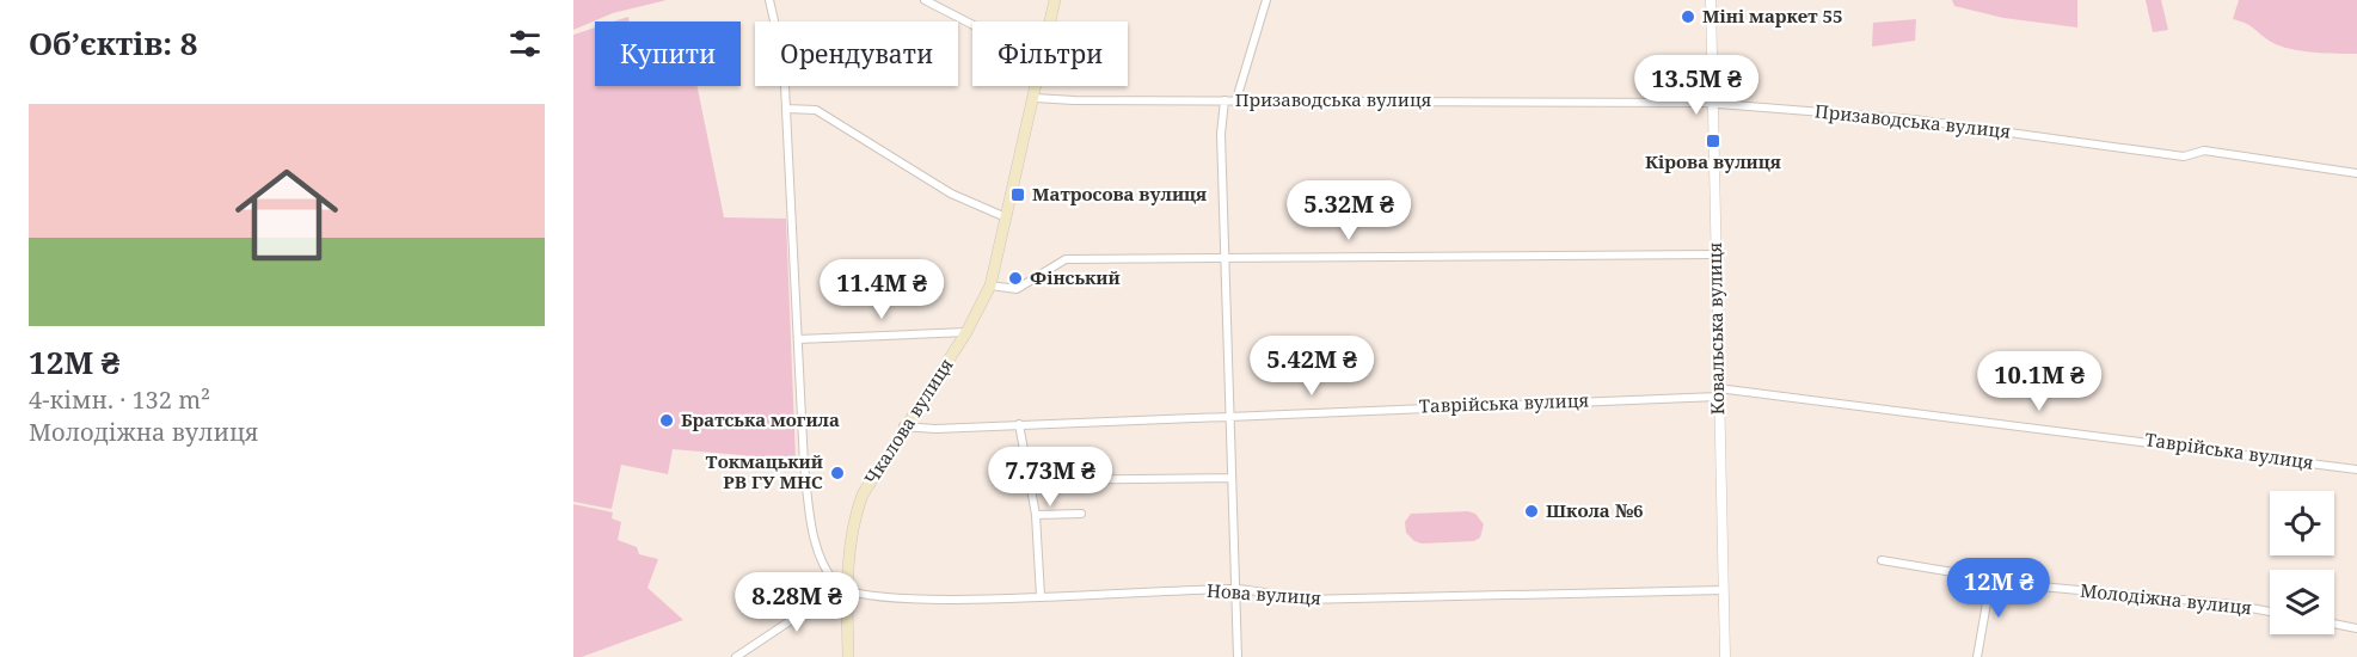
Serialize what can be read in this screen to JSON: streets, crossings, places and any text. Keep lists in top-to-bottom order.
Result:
{
  "streets": {
    "main road": ["Чкалова вулиця"],
    "street": [
      "Призаводська вулиця",
      "Ковальська вулиця",
      "Таврійська вулиця",
      "Нова вулиця",
      "Молодіжна вулиця"
    ]
  },
  "crossings": [
    ["Призаводська вулиця", "Ковальська вулиця"],
    ["Призаводська вулиця", "Чкалова вулиця"],
    ["Ковальська вулиця", "Таврійська вулиця"],
    ["Ковальська вулиця", "Нова вулиця"],
    ["Таврійська вулиця", "Чкалова вулиця"],
    ["Чкалова вулиця", "Нова вулиця"]
  ],
  "places": {
    "other": [
      "Міні маркет 55",
      "Фінський",
      "Братська могила",
      "Токмацький РВ ГУ МНС",
      "Школа №6"
    ],
    "transit": ["Кірова вулиця", "Матросова вулиця"]
  },
  "page": {
    "heading": "Об’єктів: 8",
    "chip": ["Купити", "Орендувати", "Фільтри"],
    "price": [
      "13.5M ₴",
      "5.32M ₴",
      "11.4M ₴",
      "5.42M ₴",
      "10.1M ₴",
      "7.73M ₴",
      "12M ₴",
      "8.28M ₴"
    ],
    "list": [
      {
        "name": "12M ₴",
        "note": "4-кімн. · 132 m² · Молодіжна вулиця"
      }
    ]
  }
}
